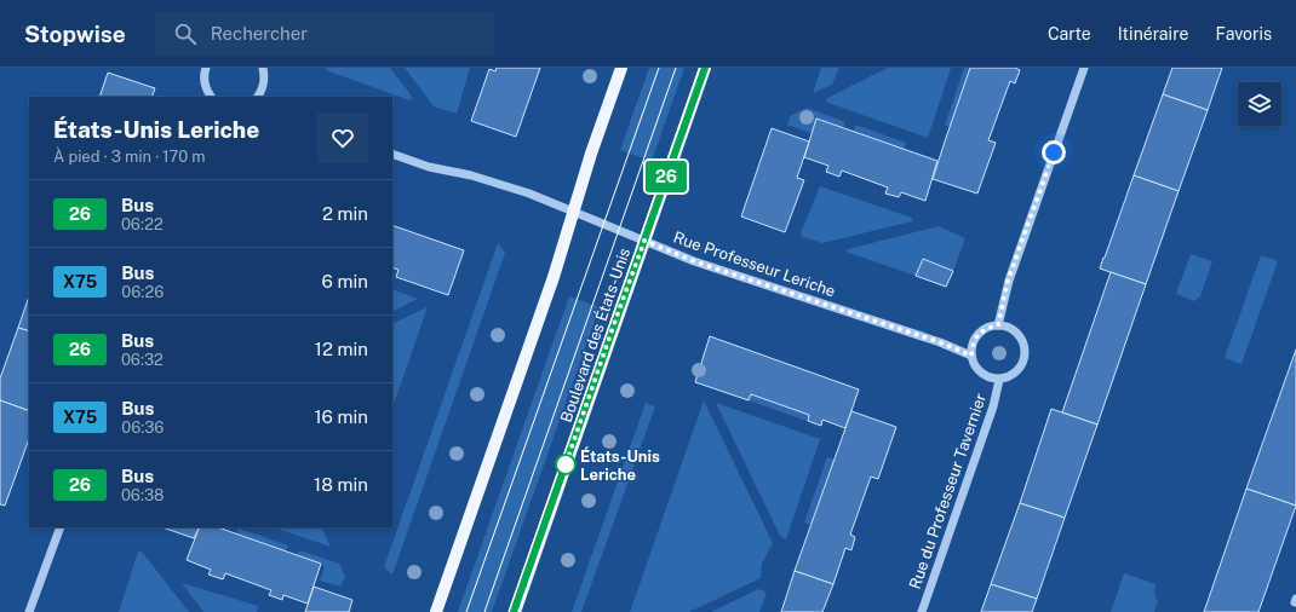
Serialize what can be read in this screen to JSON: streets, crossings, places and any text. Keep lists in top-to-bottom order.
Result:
{
  "streets": {
    "main road": ["Boulevard des États-Unis"],
    "street": ["Rue Professeur Leriche", "Rue du Professeur Tavernier"]
  },
  "crossings": [
    ["Rue Professeur Leriche", "Boulevard des États-Unis"],
    ["Rue Professeur Leriche", "Rue du Professeur Tavernier"]
  ],
  "places": ["États-Unis Leriche"],
  "lines": ["bus line 26"],
  "page": {
    "header": "Stopwise",
    "search": "Rechercher",
    "nav": ["Carte", "Itinéraire", "Favoris"],
    "on_map": "26",
    "heading": ["États-Unis Leriche", "À pied · 3 min · 170 m"],
    "list": [
      {
        "mark": "26",
        "name": "Bus",
        "note": "06:22",
        "value": "2 min"
      },
      {
        "mark": "X75",
        "name": "Bus",
        "note": "06:26",
        "value": "6 min"
      },
      {
        "mark": "26",
        "name": "Bus",
        "note": "06:32",
        "value": "12 min"
      },
      {
        "mark": "X75",
        "name": "Bus",
        "note": "06:36",
        "value": "16 min"
      },
      {
        "mark": "26",
        "name": "Bus",
        "note": "06:38",
        "value": "18 min"
      }
    ]
  }
}
